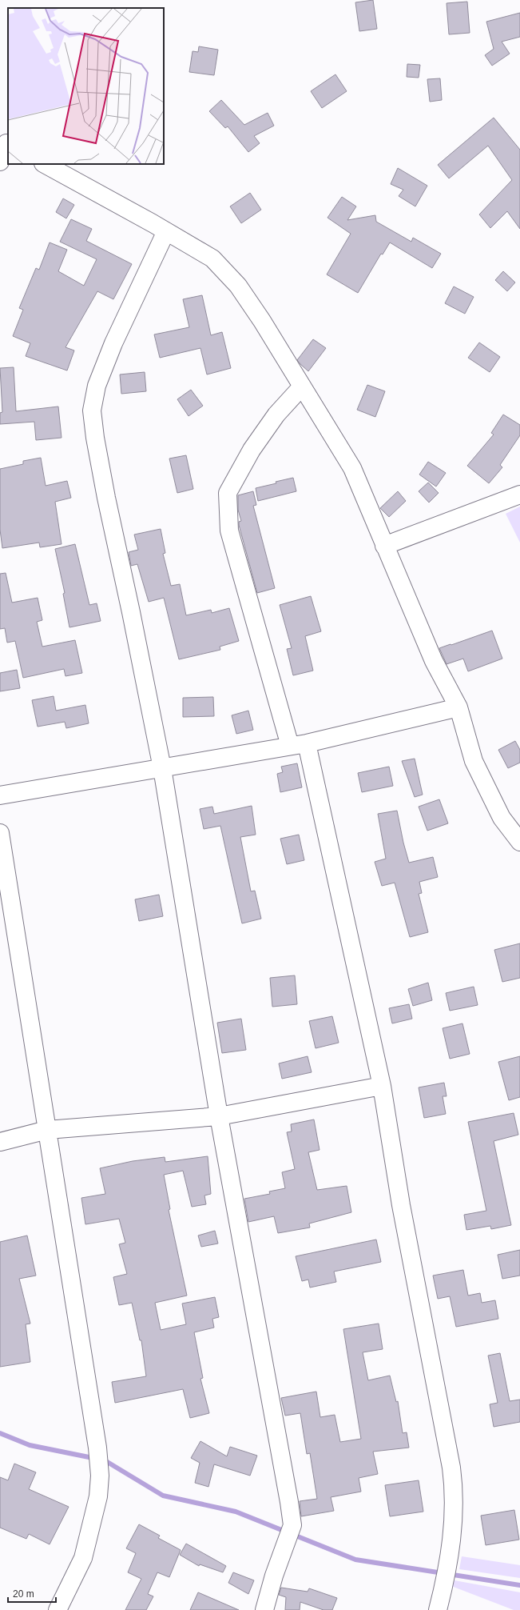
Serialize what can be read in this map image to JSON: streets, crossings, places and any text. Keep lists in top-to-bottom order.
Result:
{
  "scale_bar": "20 m"
}
